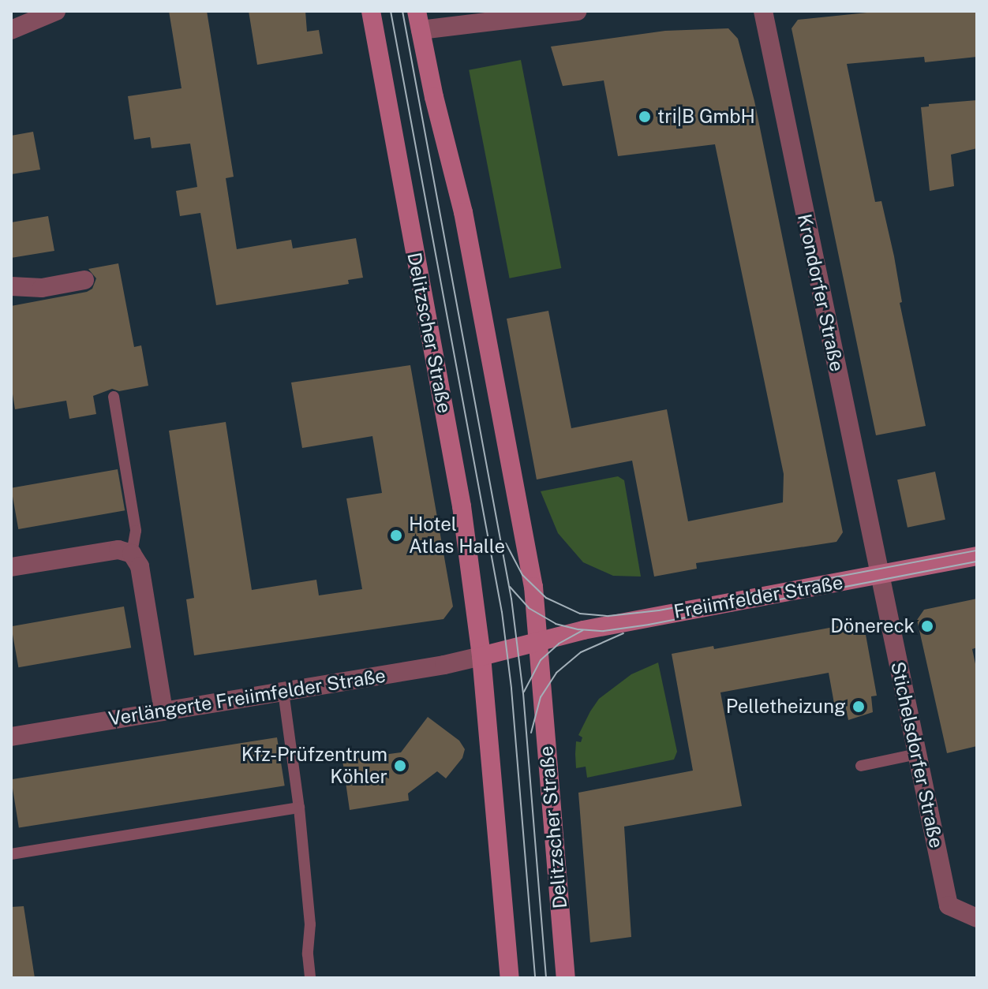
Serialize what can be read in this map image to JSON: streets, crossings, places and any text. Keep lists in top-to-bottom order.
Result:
{
  "streets": {
    "main road": ["Delitzscher Straße", "Freiimfelder Straße"],
    "street": ["Krondorfer Straße", "Verlängerte Freiimfelder Straße", "Stichelsdorfer Straße"]
  },
  "crossings": [
    ["Krondorfer Straße", "Freiimfelder Straße"],
    ["Krondorfer Straße", "Stichelsdorfer Straße"],
    ["Delitzscher Straße", "Freiimfelder Straße"],
    ["Delitzscher Straße", "Verlängerte Freiimfelder Straße"],
    ["Freiimfelder Straße", "Stichelsdorfer Straße"]
  ],
  "places": [
    "tri|B GmbH",
    "Hotel Atlas Halle",
    "Dönereck",
    "Pelletheizung",
    "Kfz-Prüfzentrum Köhler"
  ]
}
